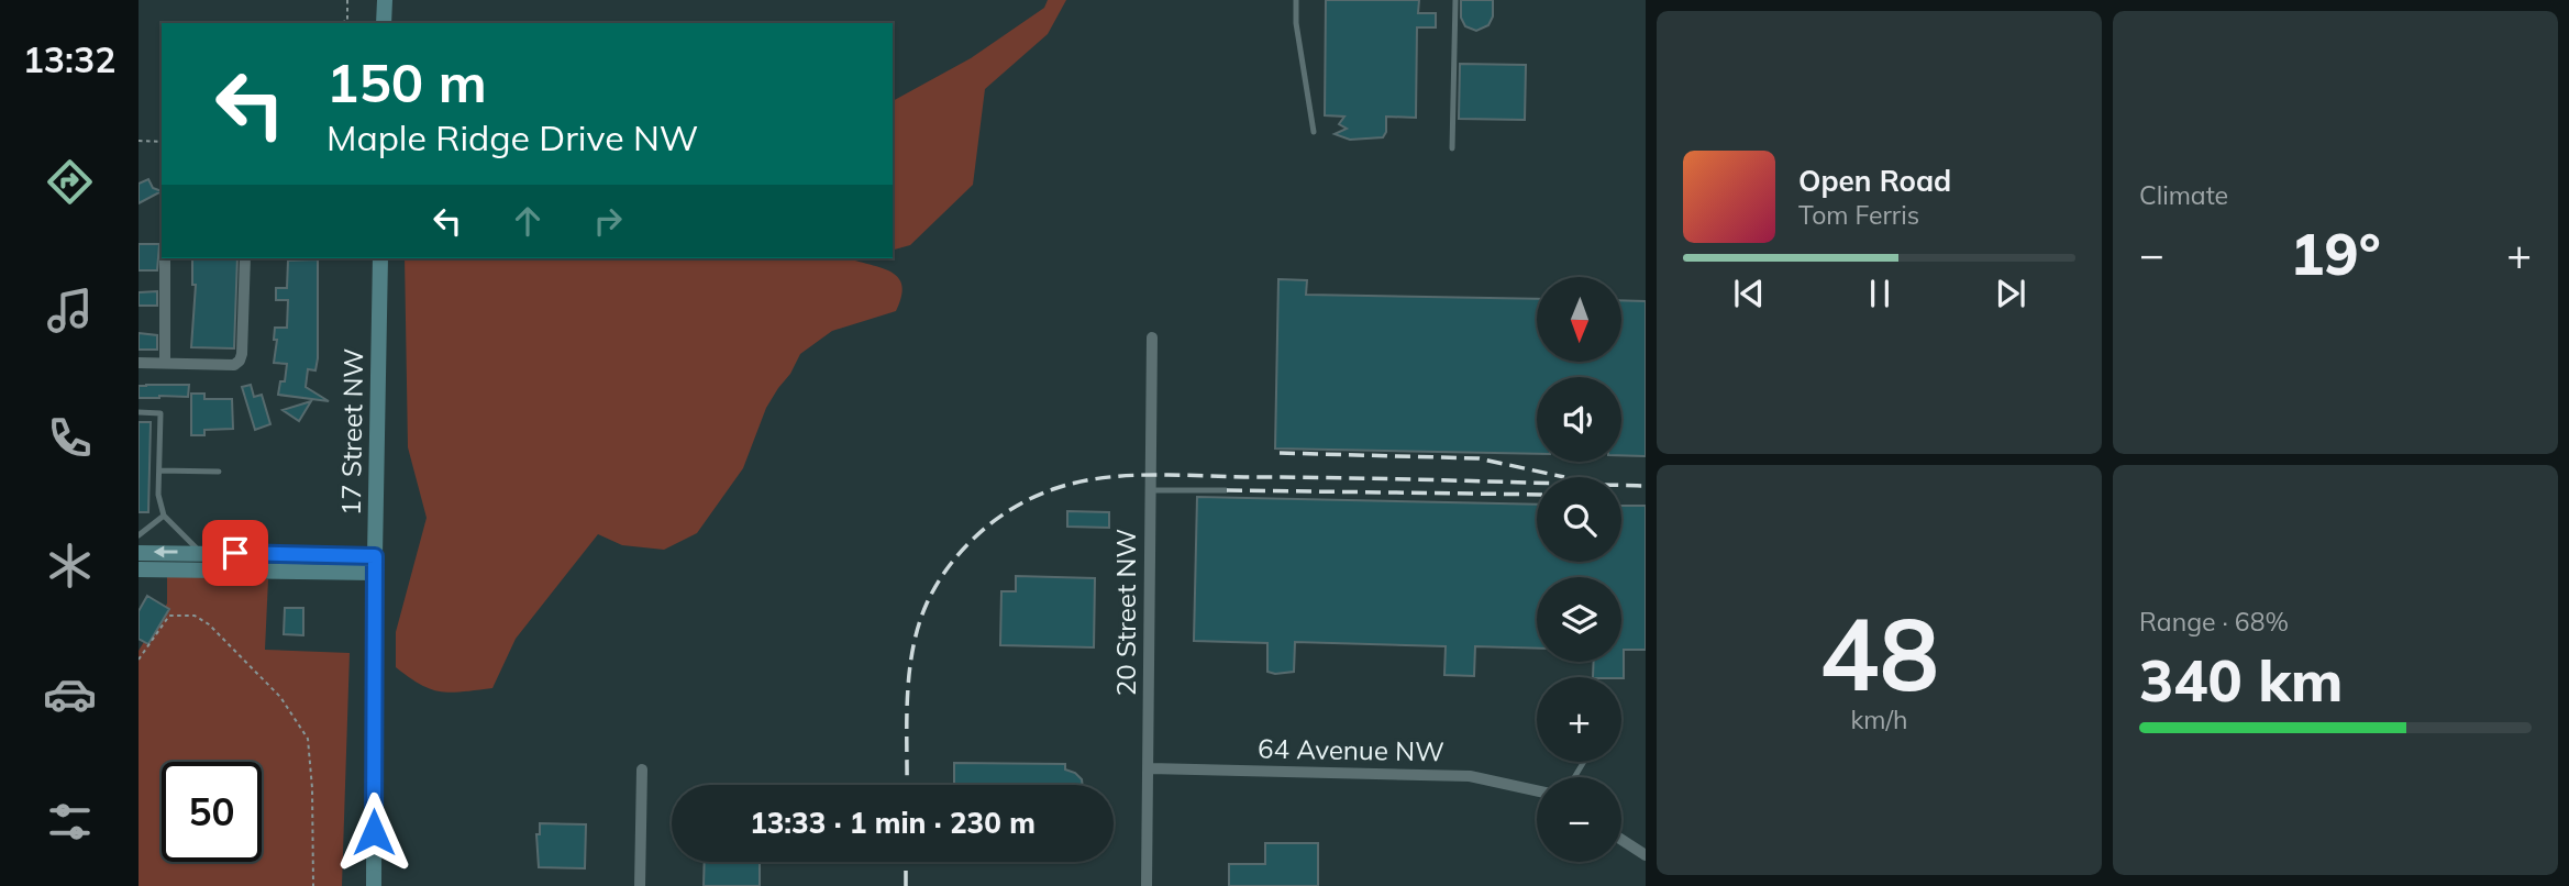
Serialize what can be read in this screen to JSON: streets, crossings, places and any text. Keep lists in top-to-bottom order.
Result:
{
  "streets": {
    "main road": ["17 Street NW"],
    "street": ["20 Street NW", "64 Avenue NW"]
  },
  "crossings": [
    ["20 Street NW", "64 Avenue NW"]
  ],
  "north": "bottom",
  "page": {
    "tabs": "13:32",
    "tile": [
      "Climate",
      ["48", "km/h"],
      ["Range · 68%", "340 km"]
    ],
    "turn": ["150 m", "Maple Ridge Drive NW"],
    "song": ["Open Road", "Tom Ferris"],
    "heat": ["−", "19°", "+"],
    "map_buttons": ["+", "−"],
    "limit": "50",
    "trip": "13:33 · 1 min · 230 m"
  }
}
